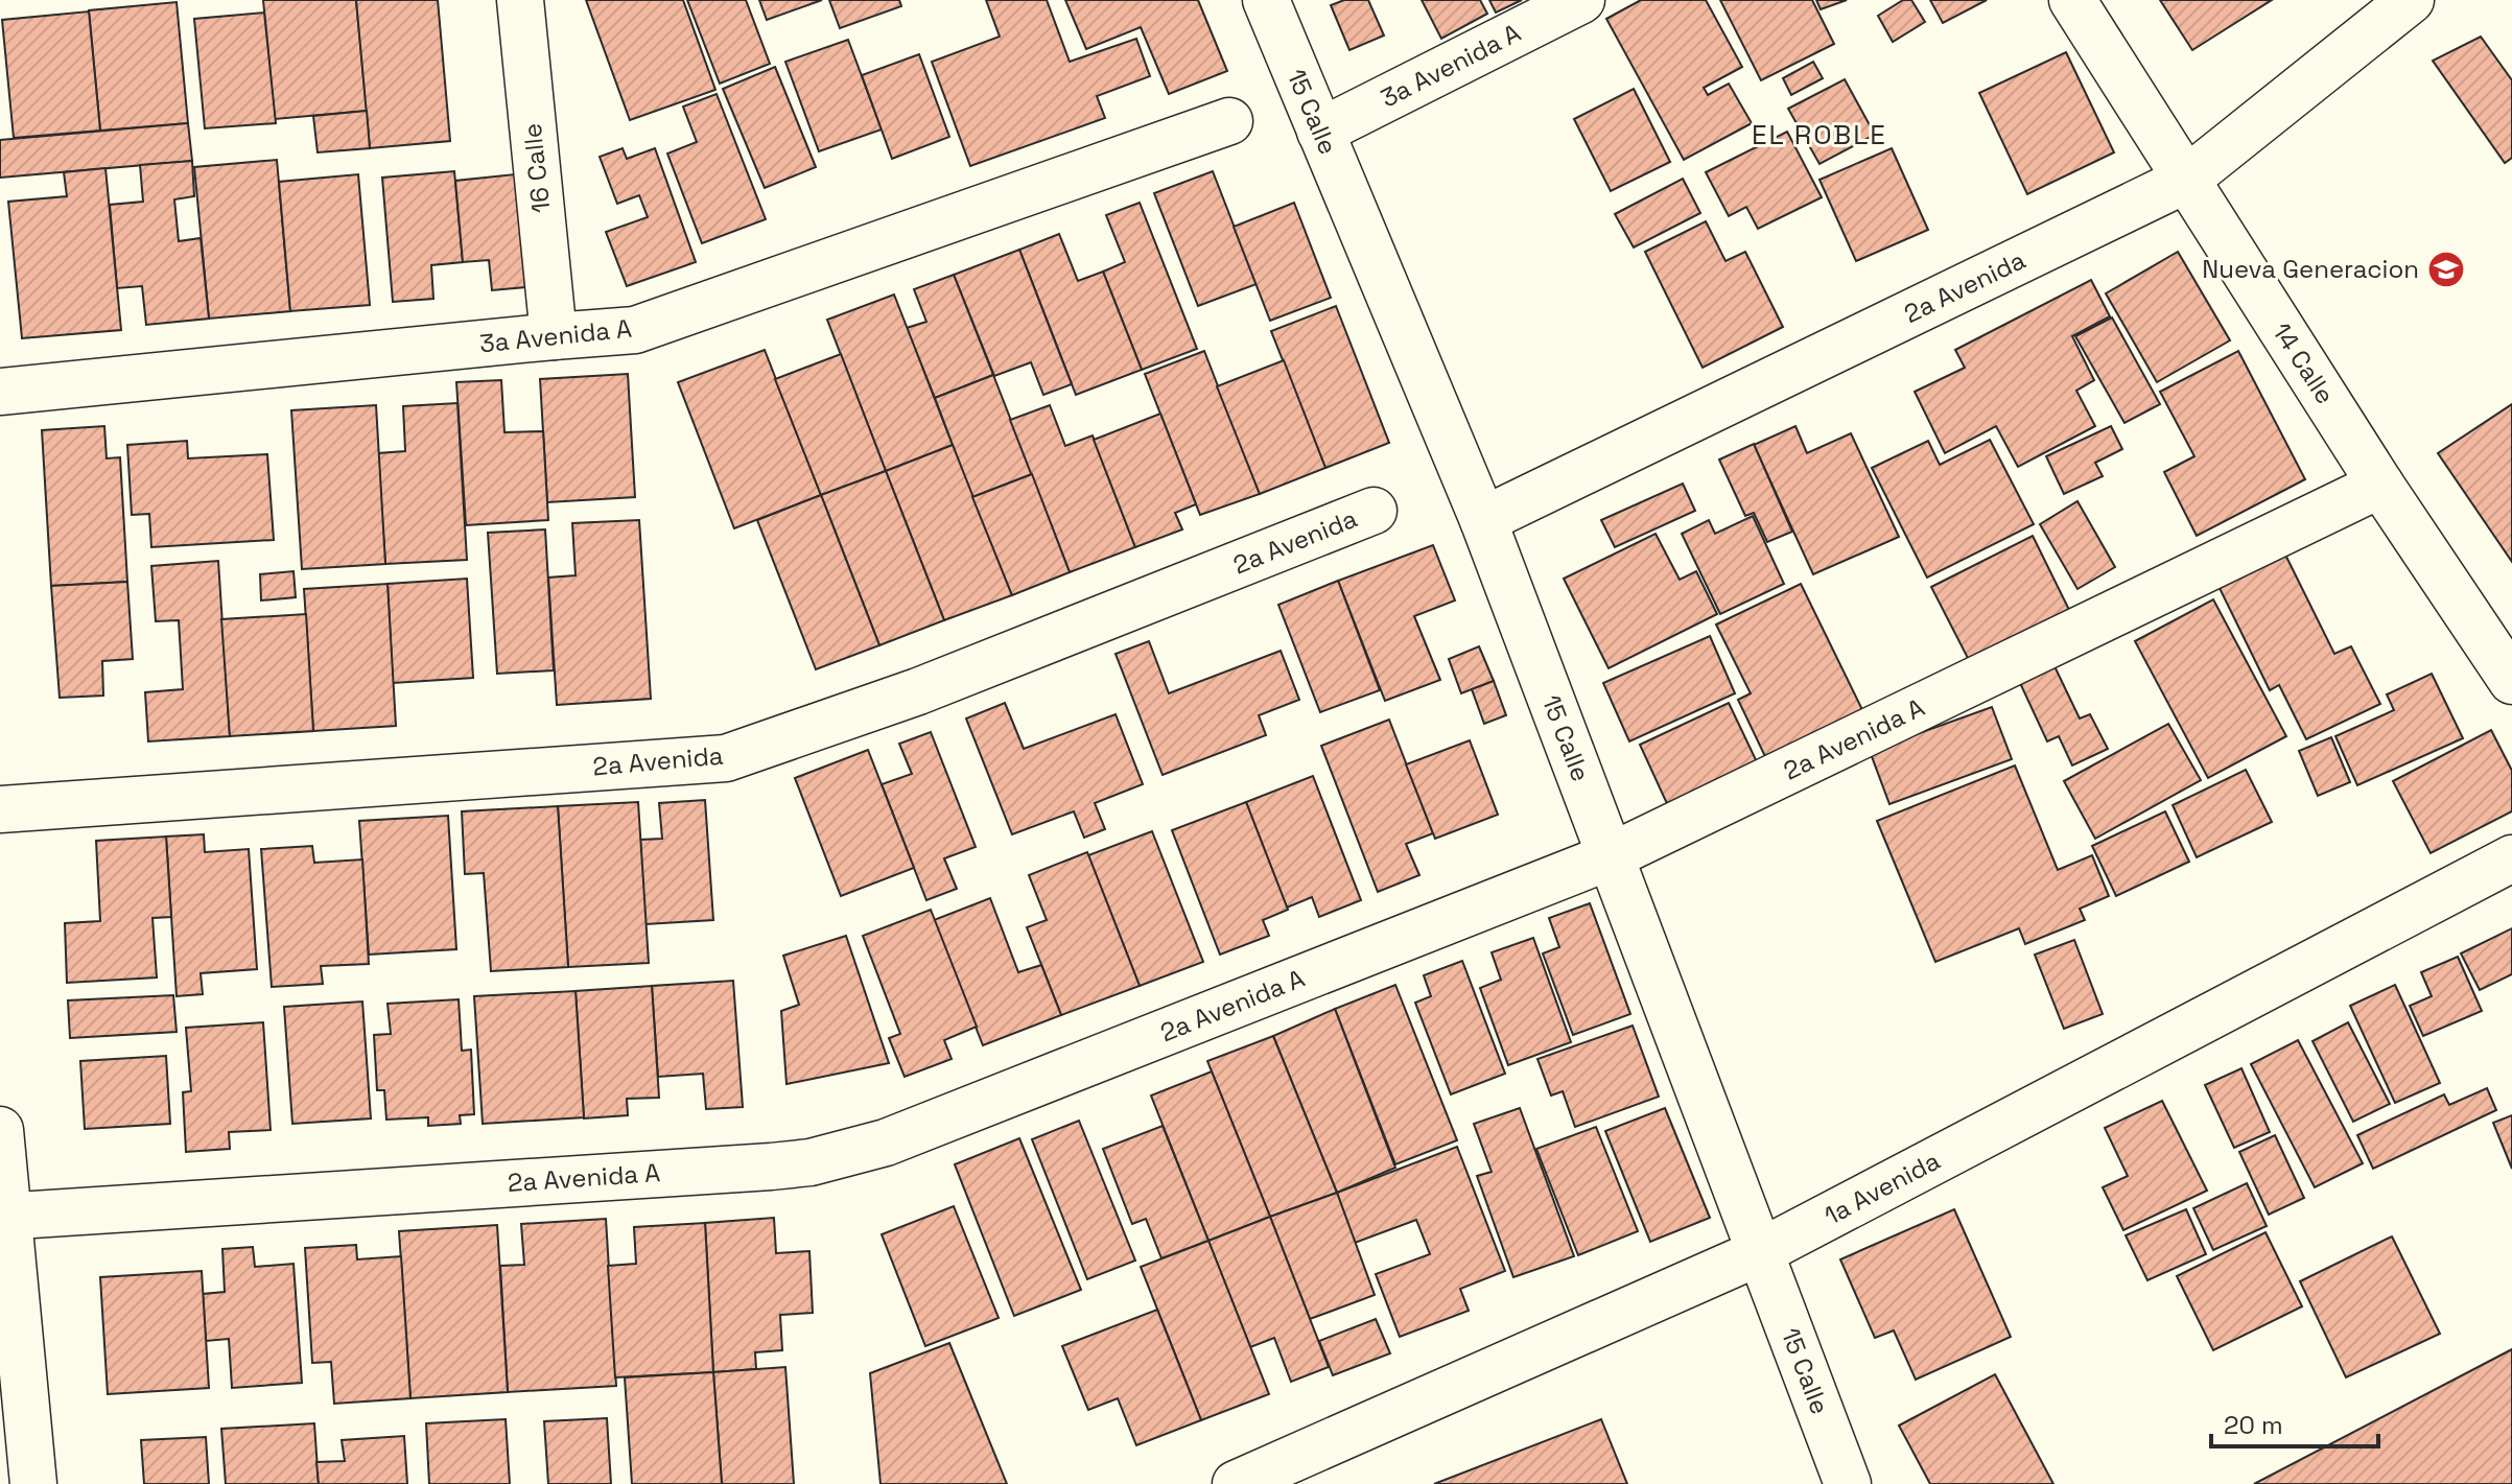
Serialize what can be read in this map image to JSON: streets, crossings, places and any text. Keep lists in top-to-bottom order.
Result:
{
  "streets": {
    "street": [
      "3a Avenida A",
      "15 Calle",
      "16 Calle",
      "2a Avenida",
      "14 Calle",
      "2a Avenida A",
      "1a Avenida"
    ]
  },
  "crossings": [
    ["3a Avenida A", "15 Calle"],
    ["3a Avenida A", "16 Calle"],
    ["15 Calle", "2a Avenida"],
    ["15 Calle", "2a Avenida A"],
    ["15 Calle", "1a Avenida"],
    ["2a Avenida", "14 Calle"],
    ["14 Calle", "2a Avenida A"]
  ],
  "districts": ["EL ROBLE"],
  "places": {
    "school or university": ["Nueva Generacion"]
  },
  "scale_bar": "20 m"
}
